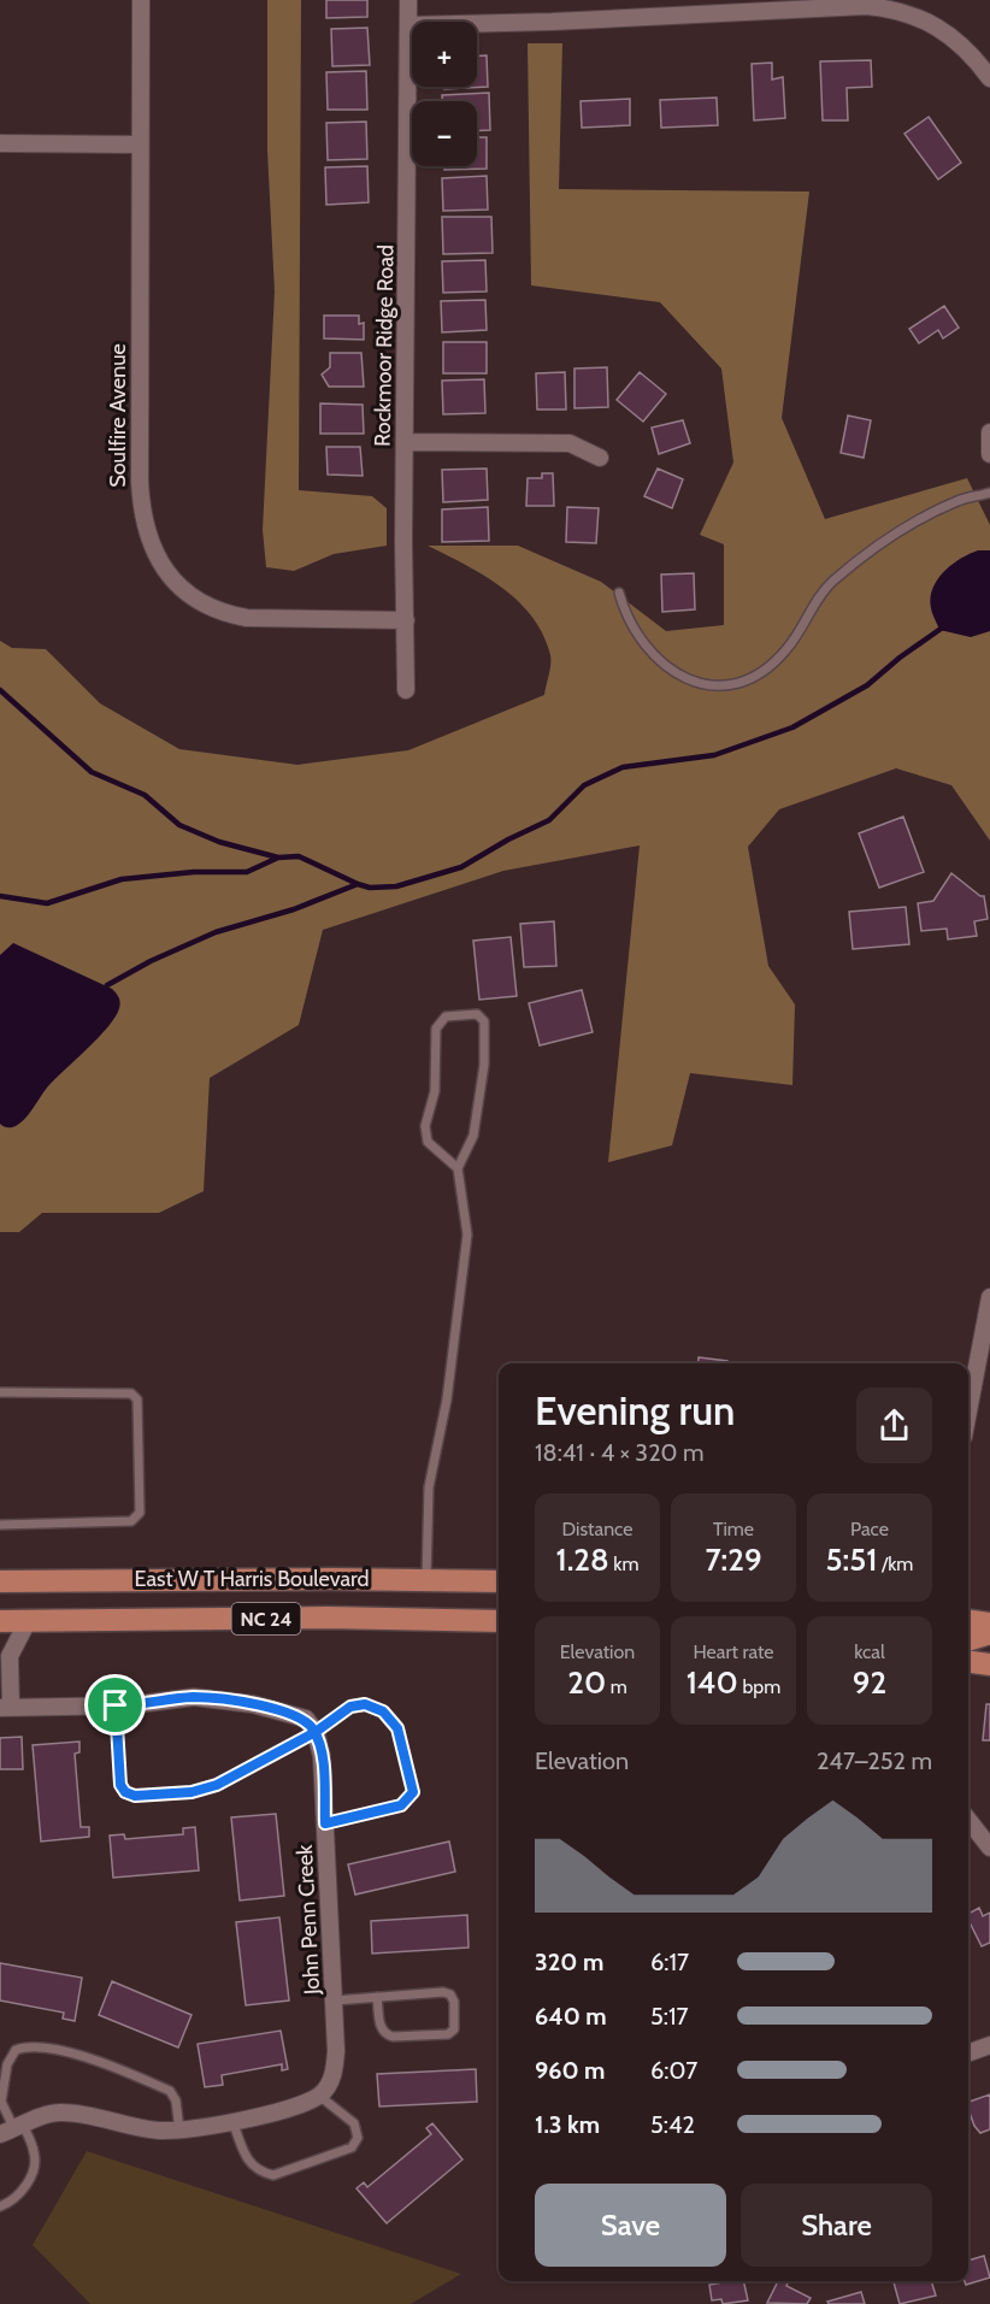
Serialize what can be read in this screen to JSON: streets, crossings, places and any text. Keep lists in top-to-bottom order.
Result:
{
  "streets": {
    "main road": ["East W T Harris Boulevard", "NC 24"],
    "street": ["Rockmoor Ridge Road", "Soulfire Avenue", "John Penn Creek"]
  },
  "crossings": [
    ["Rockmoor Ridge Road", "Soulfire Avenue"]
  ],
  "page": {
    "map_buttons": ["+", "−"],
    "heading": ["Evening run", "18:41 · 4 × 320 m"],
    "stats": [
      ["Distance", "1.28 km"],
      ["Time", "7:29"],
      ["Pace", "5:51 /km"],
      ["Elevation", "20 m"],
      ["Heart rate", "140 bpm"],
      ["kcal", "92"]
    ],
    "chart": ["Elevation", "247–252 m"],
    "list": [
      {
        "name": "320 m",
        "note": "6:17"
      },
      {
        "name": "640 m",
        "note": "5:17"
      },
      {
        "name": "960 m",
        "note": "6:07"
      },
      {
        "name": "1.3 km",
        "note": "5:42"
      }
    ],
    "buttons": ["Save", "Share"]
  }
}
